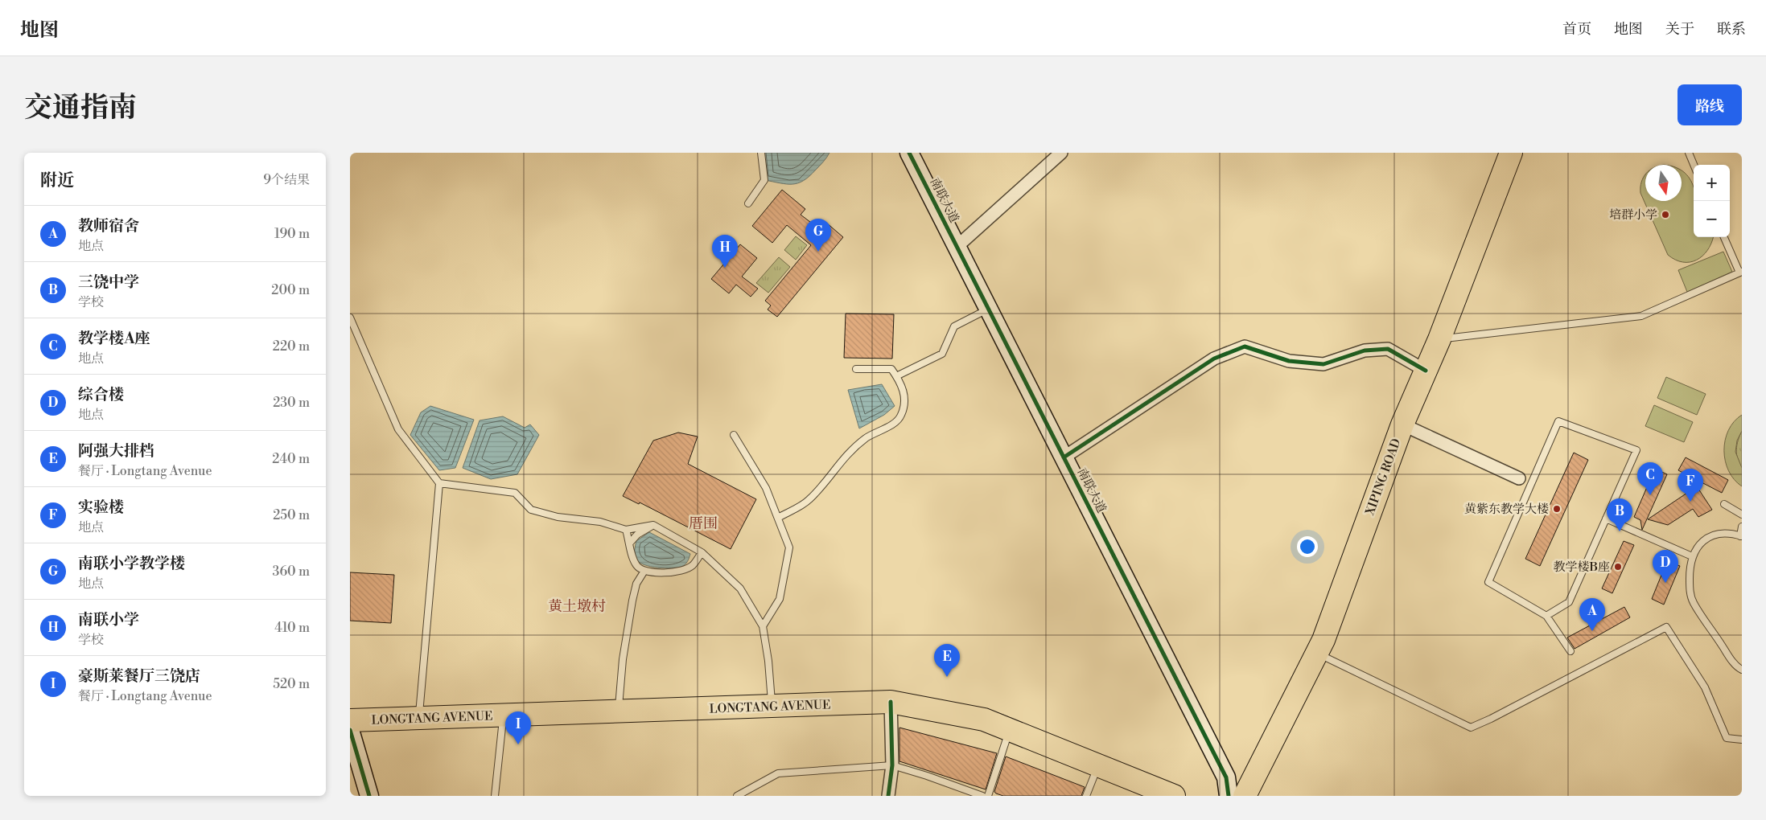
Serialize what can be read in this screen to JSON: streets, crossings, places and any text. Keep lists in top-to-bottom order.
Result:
{
  "streets": {
    "highway": ["XIPING ROAD", "LONGTANG AVENUE"],
    "street": ["南联大道"]
  },
  "districts": ["厝围", "黄土墩村"],
  "places": ["培群小学", "黄紫东教学大楼", "教学楼B座"],
  "north": "bottom",
  "page": {
    "header": "地图",
    "nav": [
      "首页",
      "地图",
      "关于",
      "联系"
    ],
    "title": "交通指南",
    "buttons": "路线",
    "heading": ["附近", "9个结果"],
    "map_buttons": ["+", "−"],
    "list": [
      {
        "mark": "A",
        "name": "教师宿舍",
        "note": "地点",
        "value": "190 m"
      },
      {
        "mark": "B",
        "name": "三饶中学",
        "note": "学校",
        "value": "200 m"
      },
      {
        "mark": "C",
        "name": "教学楼A座",
        "note": "地点",
        "value": "220 m"
      },
      {
        "mark": "D",
        "name": "综合楼",
        "note": "地点",
        "value": "230 m"
      },
      {
        "mark": "E",
        "name": "阿强大排档",
        "note": "餐厅 · Longtang Avenue",
        "value": "240 m"
      },
      {
        "mark": "F",
        "name": "实验楼",
        "note": "地点",
        "value": "250 m"
      },
      {
        "mark": "G",
        "name": "南联小学教学楼",
        "note": "地点",
        "value": "360 m"
      },
      {
        "mark": "H",
        "name": "南联小学",
        "note": "学校",
        "value": "410 m"
      },
      {
        "mark": "I",
        "name": "豪斯莱餐厅三饶店",
        "note": "餐厅 · Longtang Avenue",
        "value": "520 m"
      }
    ],
    "pins": [
      "G",
      "H",
      "C",
      "F",
      "B",
      "D",
      "A",
      "E",
      "I"
    ]
  }
}
